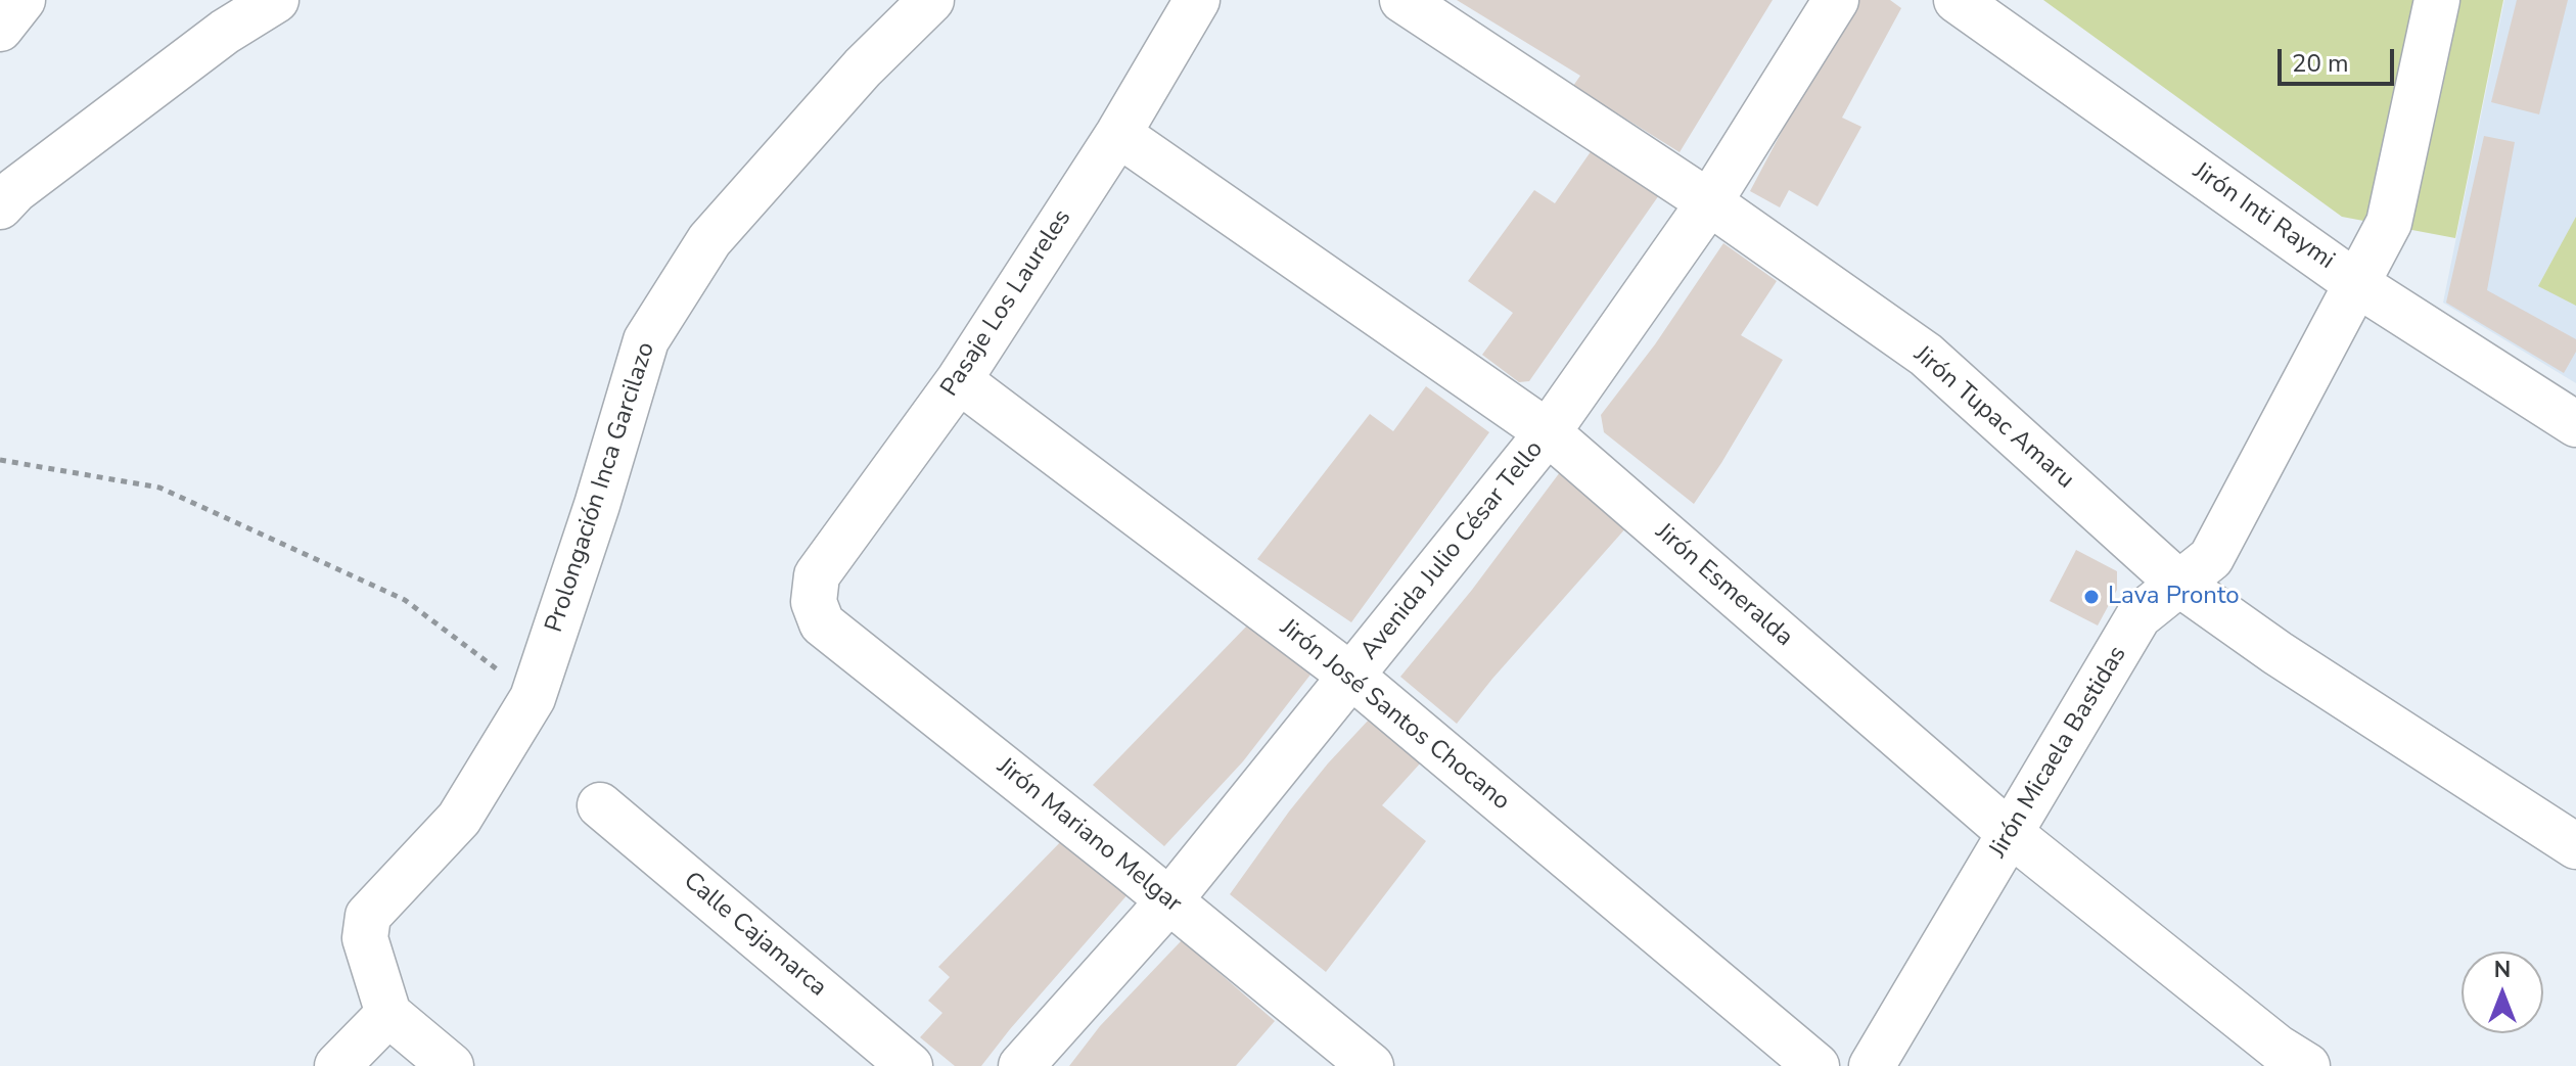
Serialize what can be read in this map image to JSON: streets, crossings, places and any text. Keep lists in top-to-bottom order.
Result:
{
  "streets": {
    "street": [
      "Jirón Inti Raymi",
      "Pasaje Los Laureles",
      "Jirón Tupac Amaru",
      "Prolongación Inca Garcilazo",
      "Avenida Julio César Tello",
      "Jirón Esmeralda",
      "Jirón José Santos Chocano",
      "Jirón Micaela Bastidas",
      "Jirón Mariano Melgar",
      "Calle Cajamarca"
    ]
  },
  "crossings": [
    ["Jirón Inti Raymi", "Jirón Micaela Bastidas"],
    ["Pasaje Los Laureles", "Jirón Esmeralda"],
    ["Pasaje Los Laureles", "Jirón José Santos Chocano"],
    ["Pasaje Los Laureles", "Jirón Mariano Melgar"],
    ["Jirón Tupac Amaru", "Avenida Julio César Tello"],
    ["Jirón Tupac Amaru", "Jirón Micaela Bastidas"],
    ["Avenida Julio César Tello", "Jirón Esmeralda"],
    ["Avenida Julio César Tello", "Jirón José Santos Chocano"],
    ["Avenida Julio César Tello", "Jirón Mariano Melgar"],
    ["Jirón Esmeralda", "Jirón Micaela Bastidas"]
  ],
  "places": ["Lava Pronto"],
  "scale_bar": "20 m",
  "north": "top"
}
